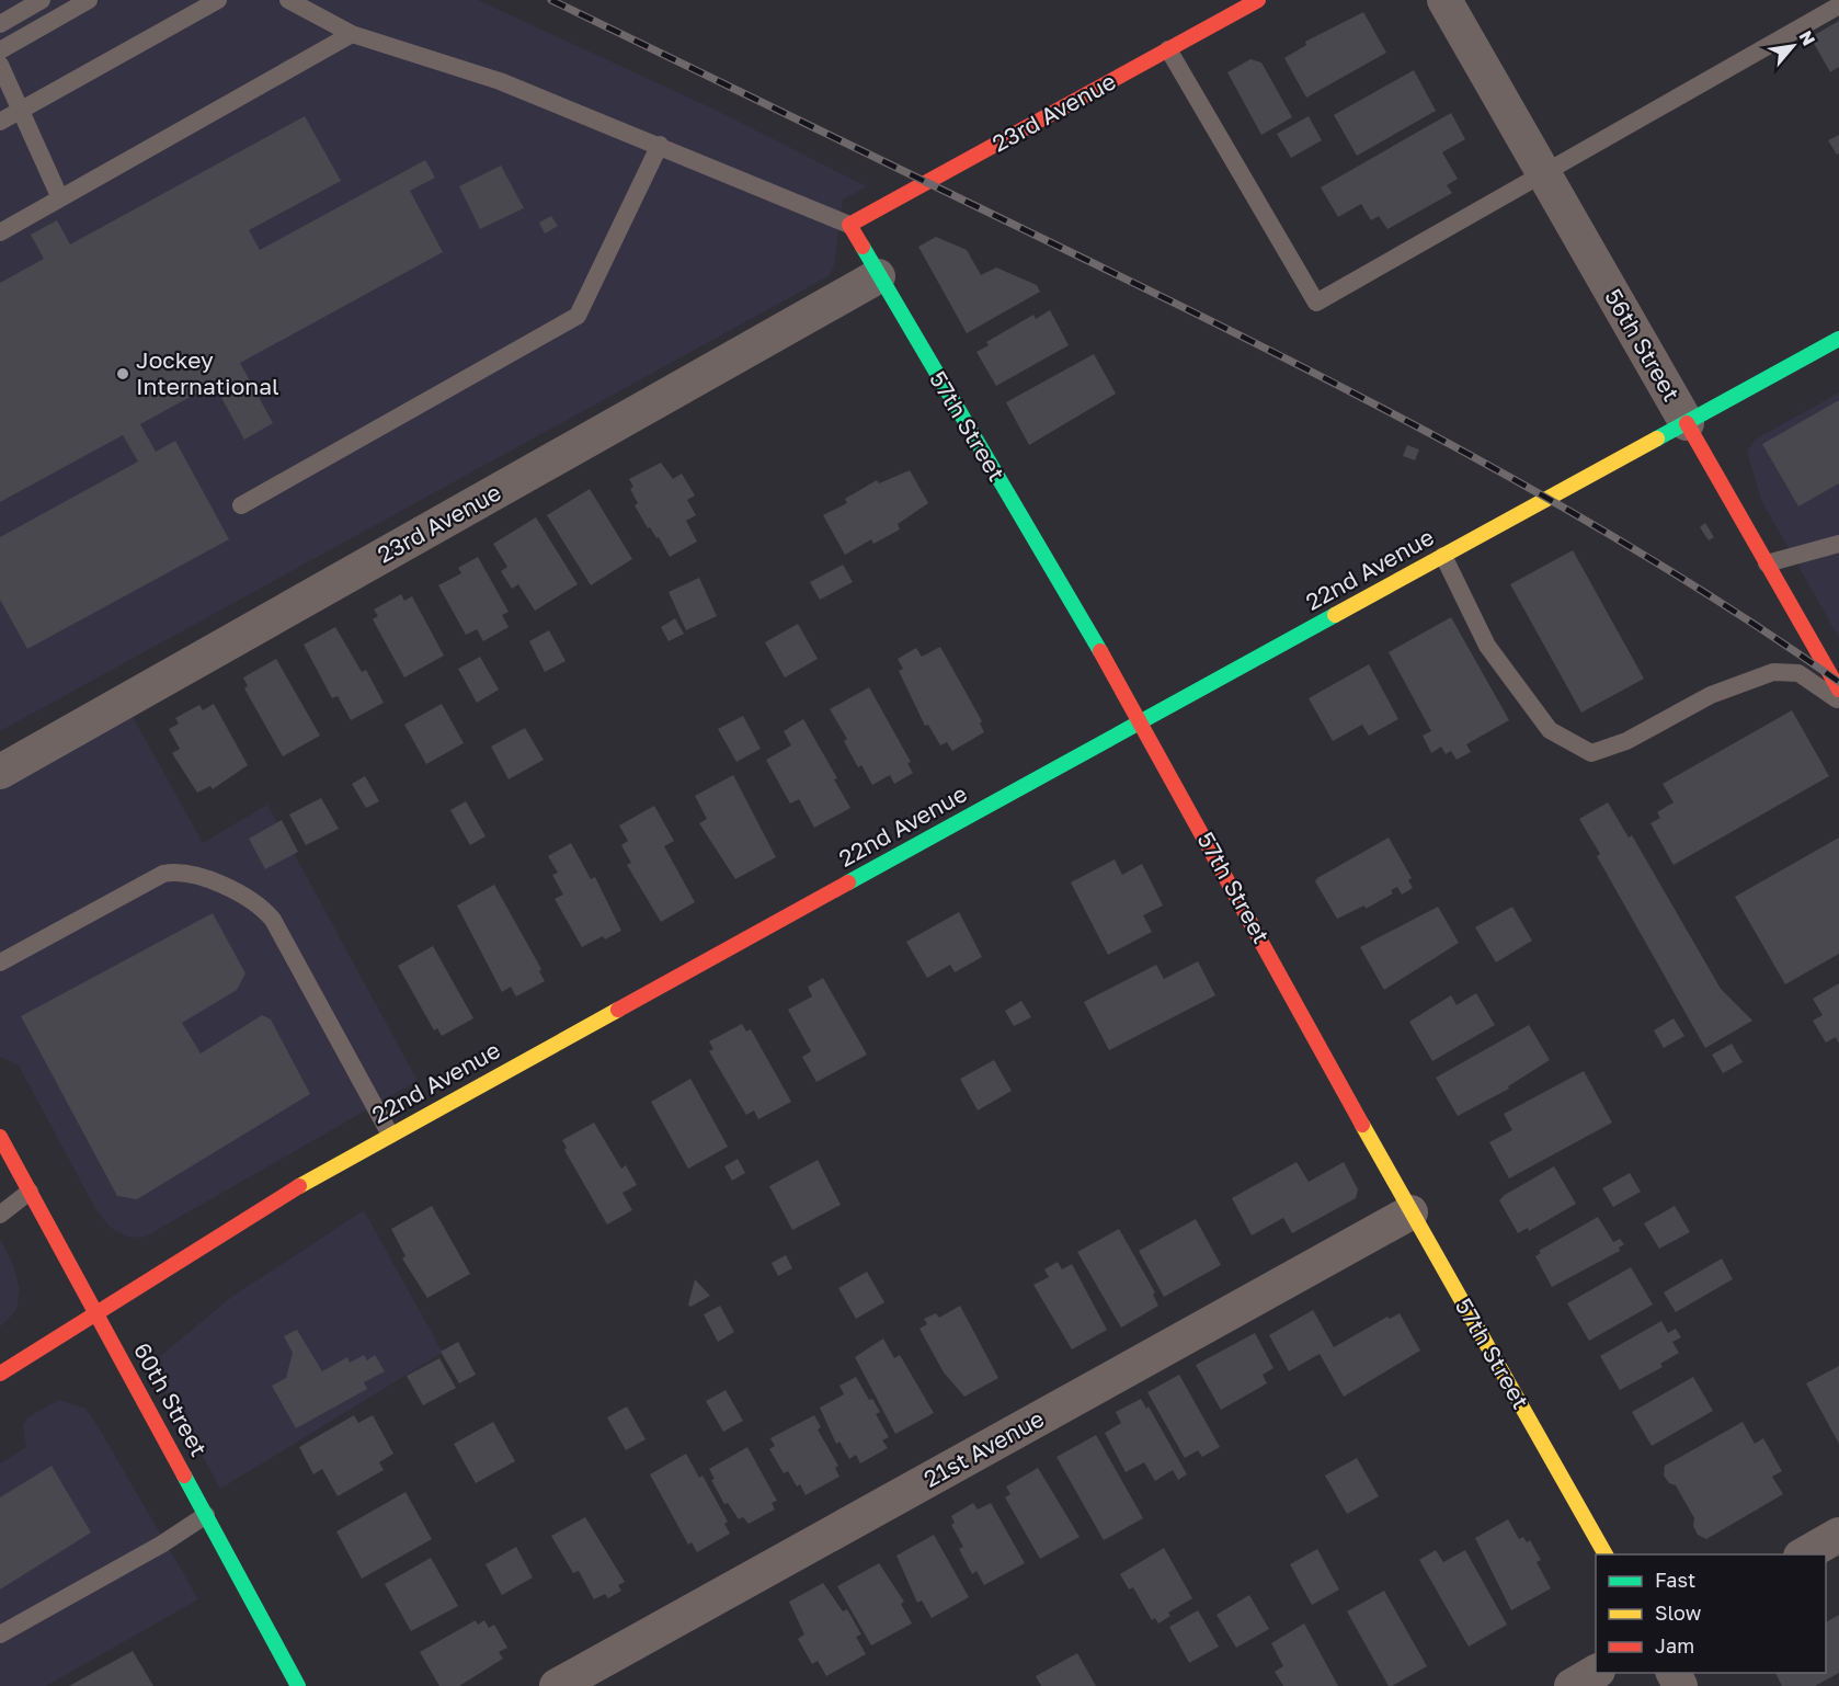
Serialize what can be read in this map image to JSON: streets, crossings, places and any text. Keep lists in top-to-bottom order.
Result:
{
  "streets": {
    "street": [
      "23rd Avenue",
      "56th Street",
      "57th Street",
      "22nd Avenue",
      "60th Street",
      "21st Avenue"
    ]
  },
  "crossings": [
    ["23rd Avenue", "57th Street"],
    ["56th Street", "22nd Avenue"],
    ["57th Street", "22nd Avenue"],
    ["57th Street", "21st Avenue"],
    ["22nd Avenue", "60th Street"]
  ],
  "places": ["Jockey International"],
  "legend": ["Fast", "Slow", "Jam"],
  "north": "top right"
}
